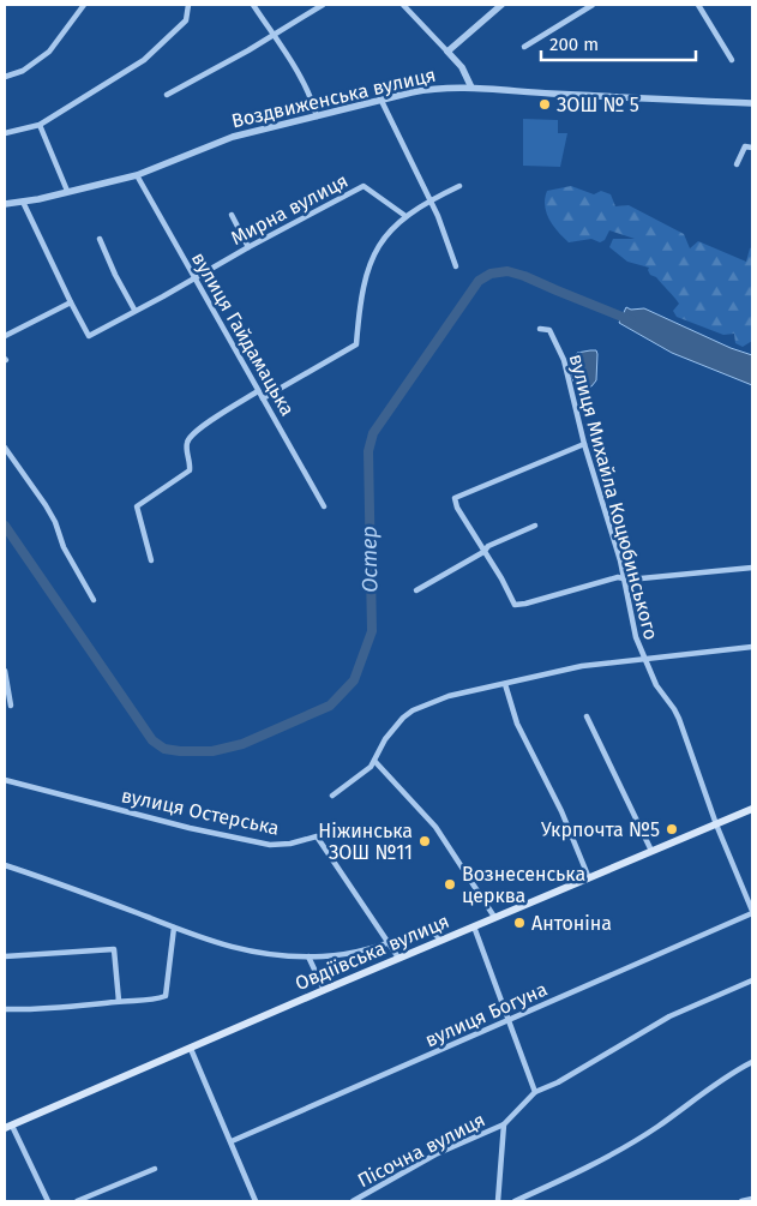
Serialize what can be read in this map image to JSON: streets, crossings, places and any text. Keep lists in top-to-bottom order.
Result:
{
  "streets": {
    "main road": ["Овдіївська вулиця"],
    "street": [
      "Воздвиженська вулиця",
      "Мирна вулиця",
      "вулиця Гайдамацька",
      "вулиця Михайла Коцюбинського",
      "вулиця Остерська",
      "вулиця Богуна",
      "Пісочна вулиця"
    ]
  },
  "crossings": [
    ["Воздвиженська вулиця", "вулиця Гайдамацька"],
    ["Мирна вулиця", "вулиця Гайдамацька"],
    ["вулиця Михайла Коцюбинського", "Овдіївська вулиця"],
    ["вулиця Михайла Коцюбинського", "вулиця Богуна"],
    ["вулиця Остерська", "Овдіївська вулиця"]
  ],
  "water": ["Остер"],
  "places": [
    "ЗОШ № 5",
    "Укрпочта №5",
    "Ніжинська ЗОШ №11",
    "Вознесенська церква",
    "Антоніна"
  ],
  "scale_bar": "200 m"
}
